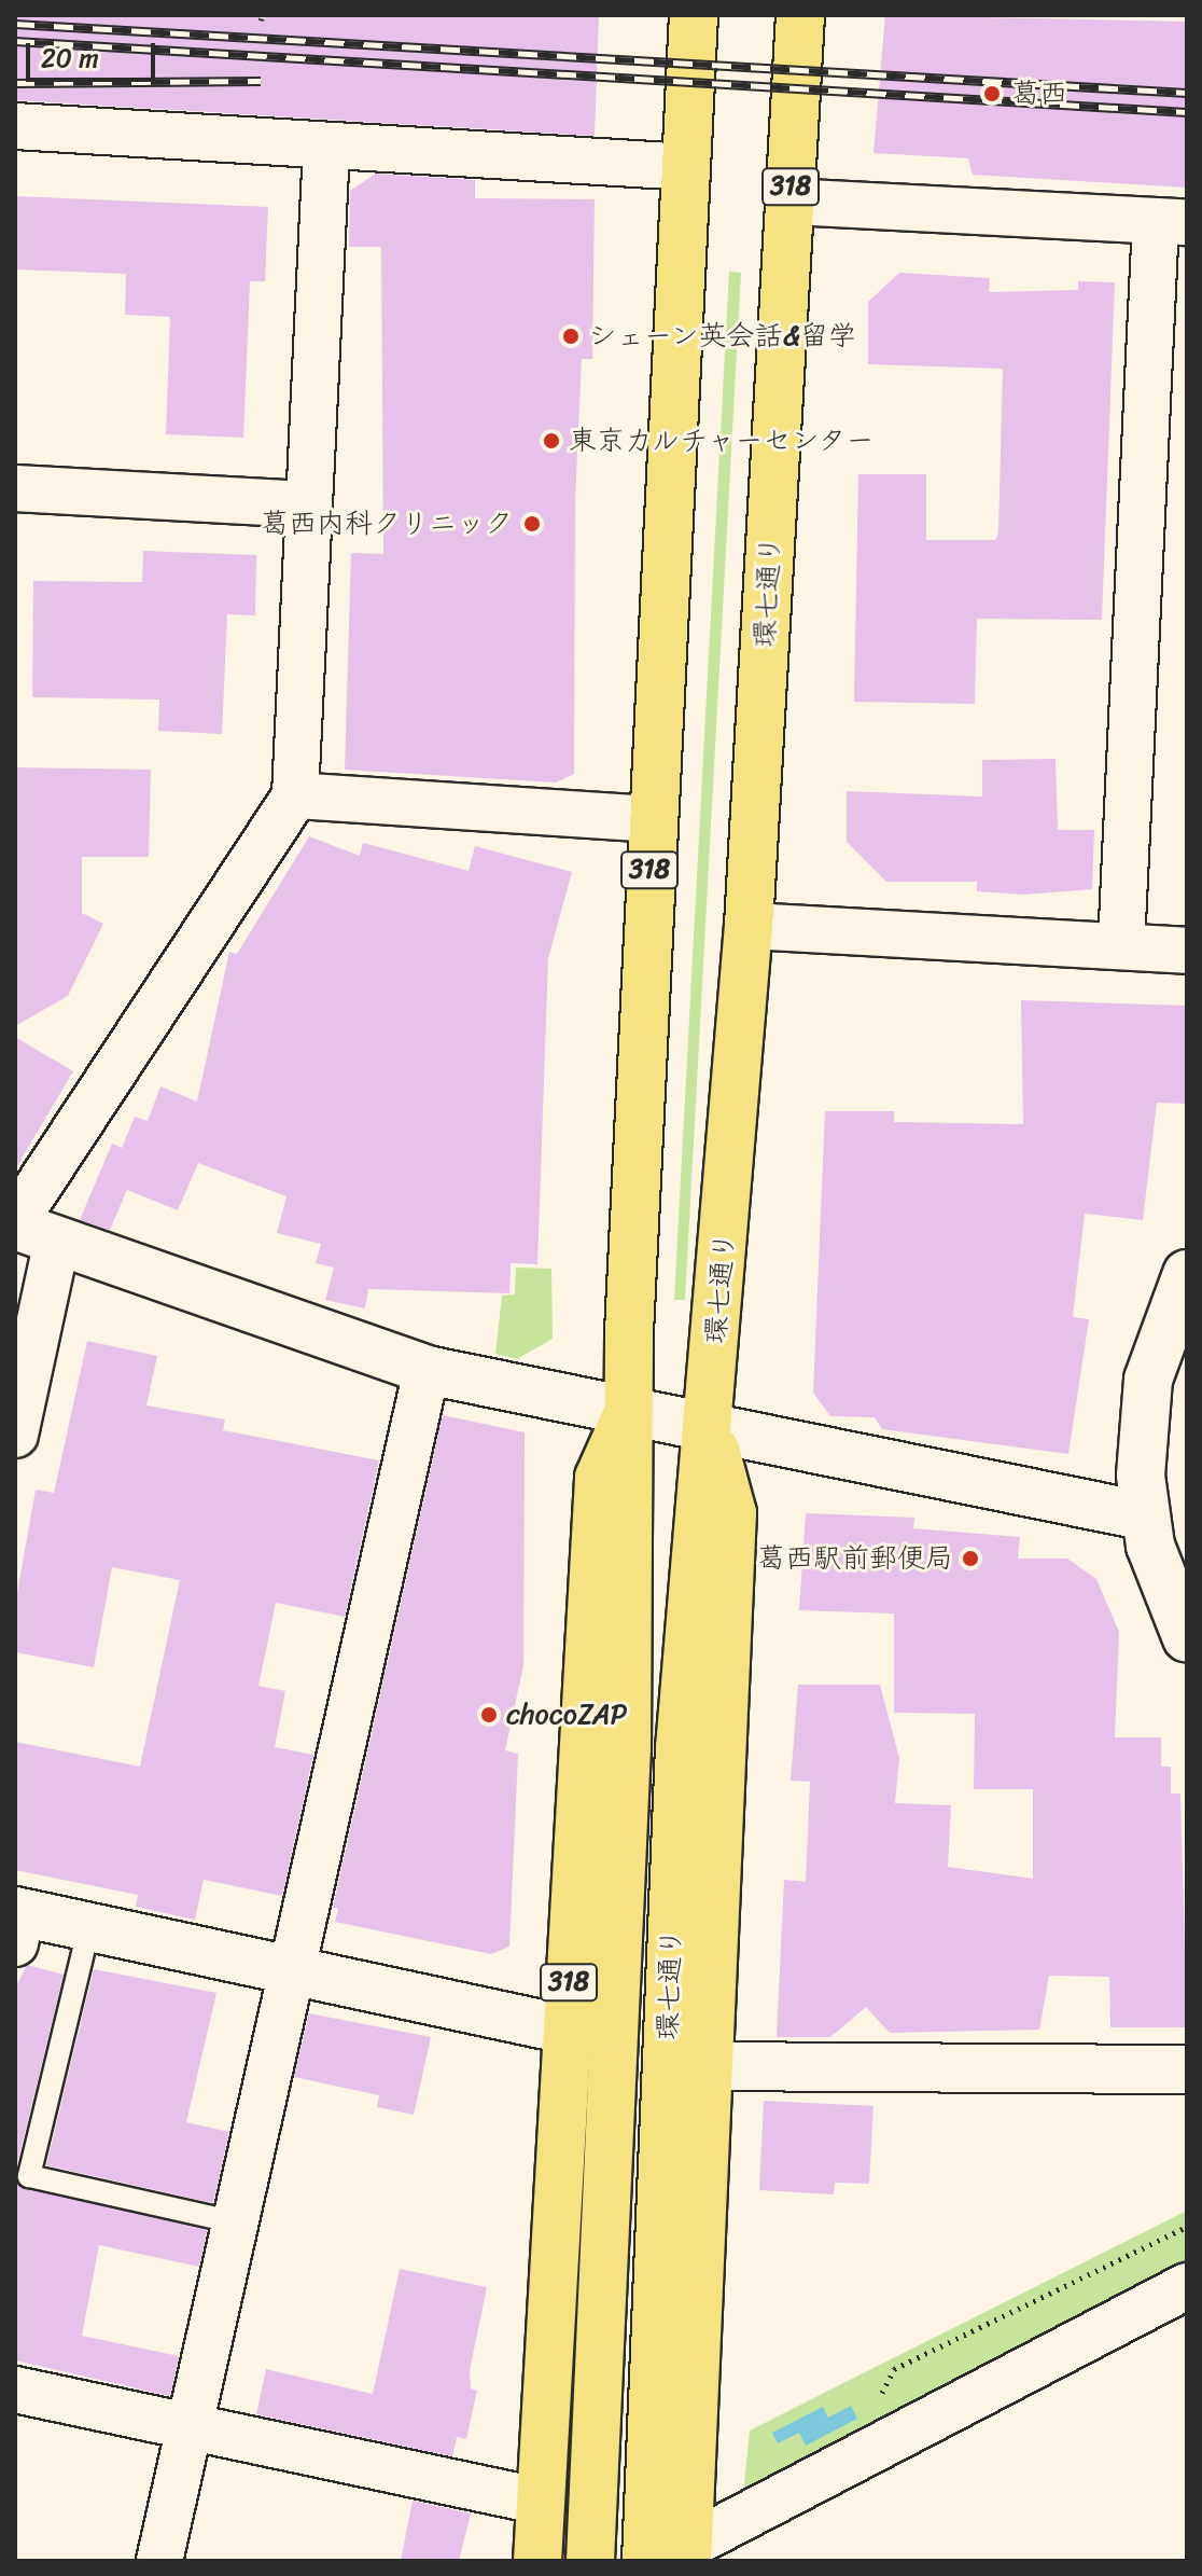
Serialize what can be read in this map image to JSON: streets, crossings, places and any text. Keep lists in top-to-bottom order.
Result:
{
  "streets": {
    "main road": ["318", "環七通り"]
  },
  "crossings": [
    ["318", "環七通り"]
  ],
  "places": [
    "葛西",
    "シェーン英会話&留学",
    "東京カルチャーセンター",
    "葛西内科クリニック",
    "葛西駅前郵便局",
    "chocoZAP"
  ],
  "scale_bar": "20 m"
}
